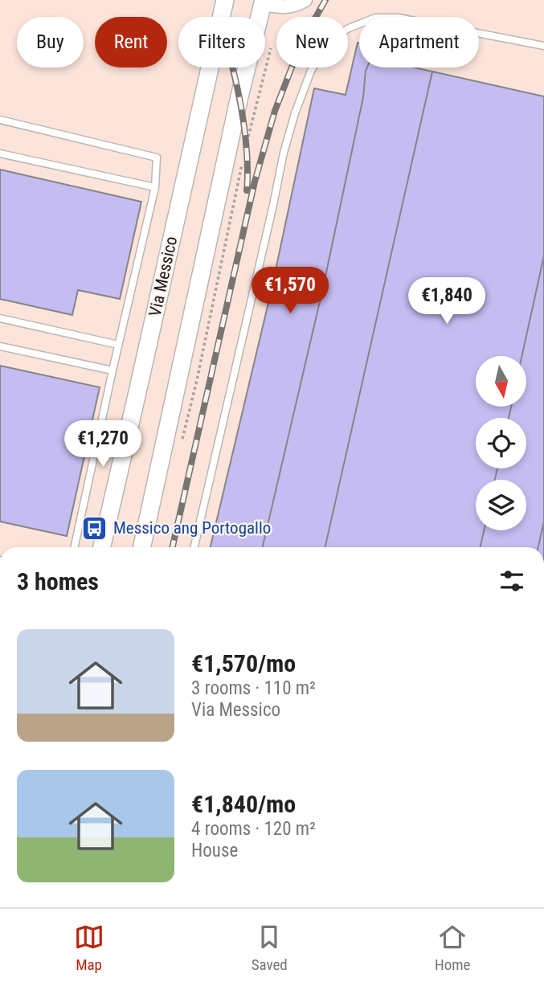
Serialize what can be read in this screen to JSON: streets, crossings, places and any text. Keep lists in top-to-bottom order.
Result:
{
  "streets": {
    "street": ["Via Messico"]
  },
  "places": {
    "bus stop": ["Messico ang Portogallo"]
  },
  "north": "bottom",
  "page": {
    "chip": [
      "Buy",
      "Rent",
      "Filters",
      "New",
      "Apartment"
    ],
    "price": ["€1,570", "€1,840", "€1,270"],
    "heading": "3 homes",
    "list": [
      {
        "name": "€1,570/mo",
        "note": "3 rooms · 110 m² · Via Messico"
      },
      {
        "name": "€1,840/mo",
        "note": "4 rooms · 120 m² · House"
      }
    ],
    "tabs": ["Map", "Saved", "Home"]
  }
}
